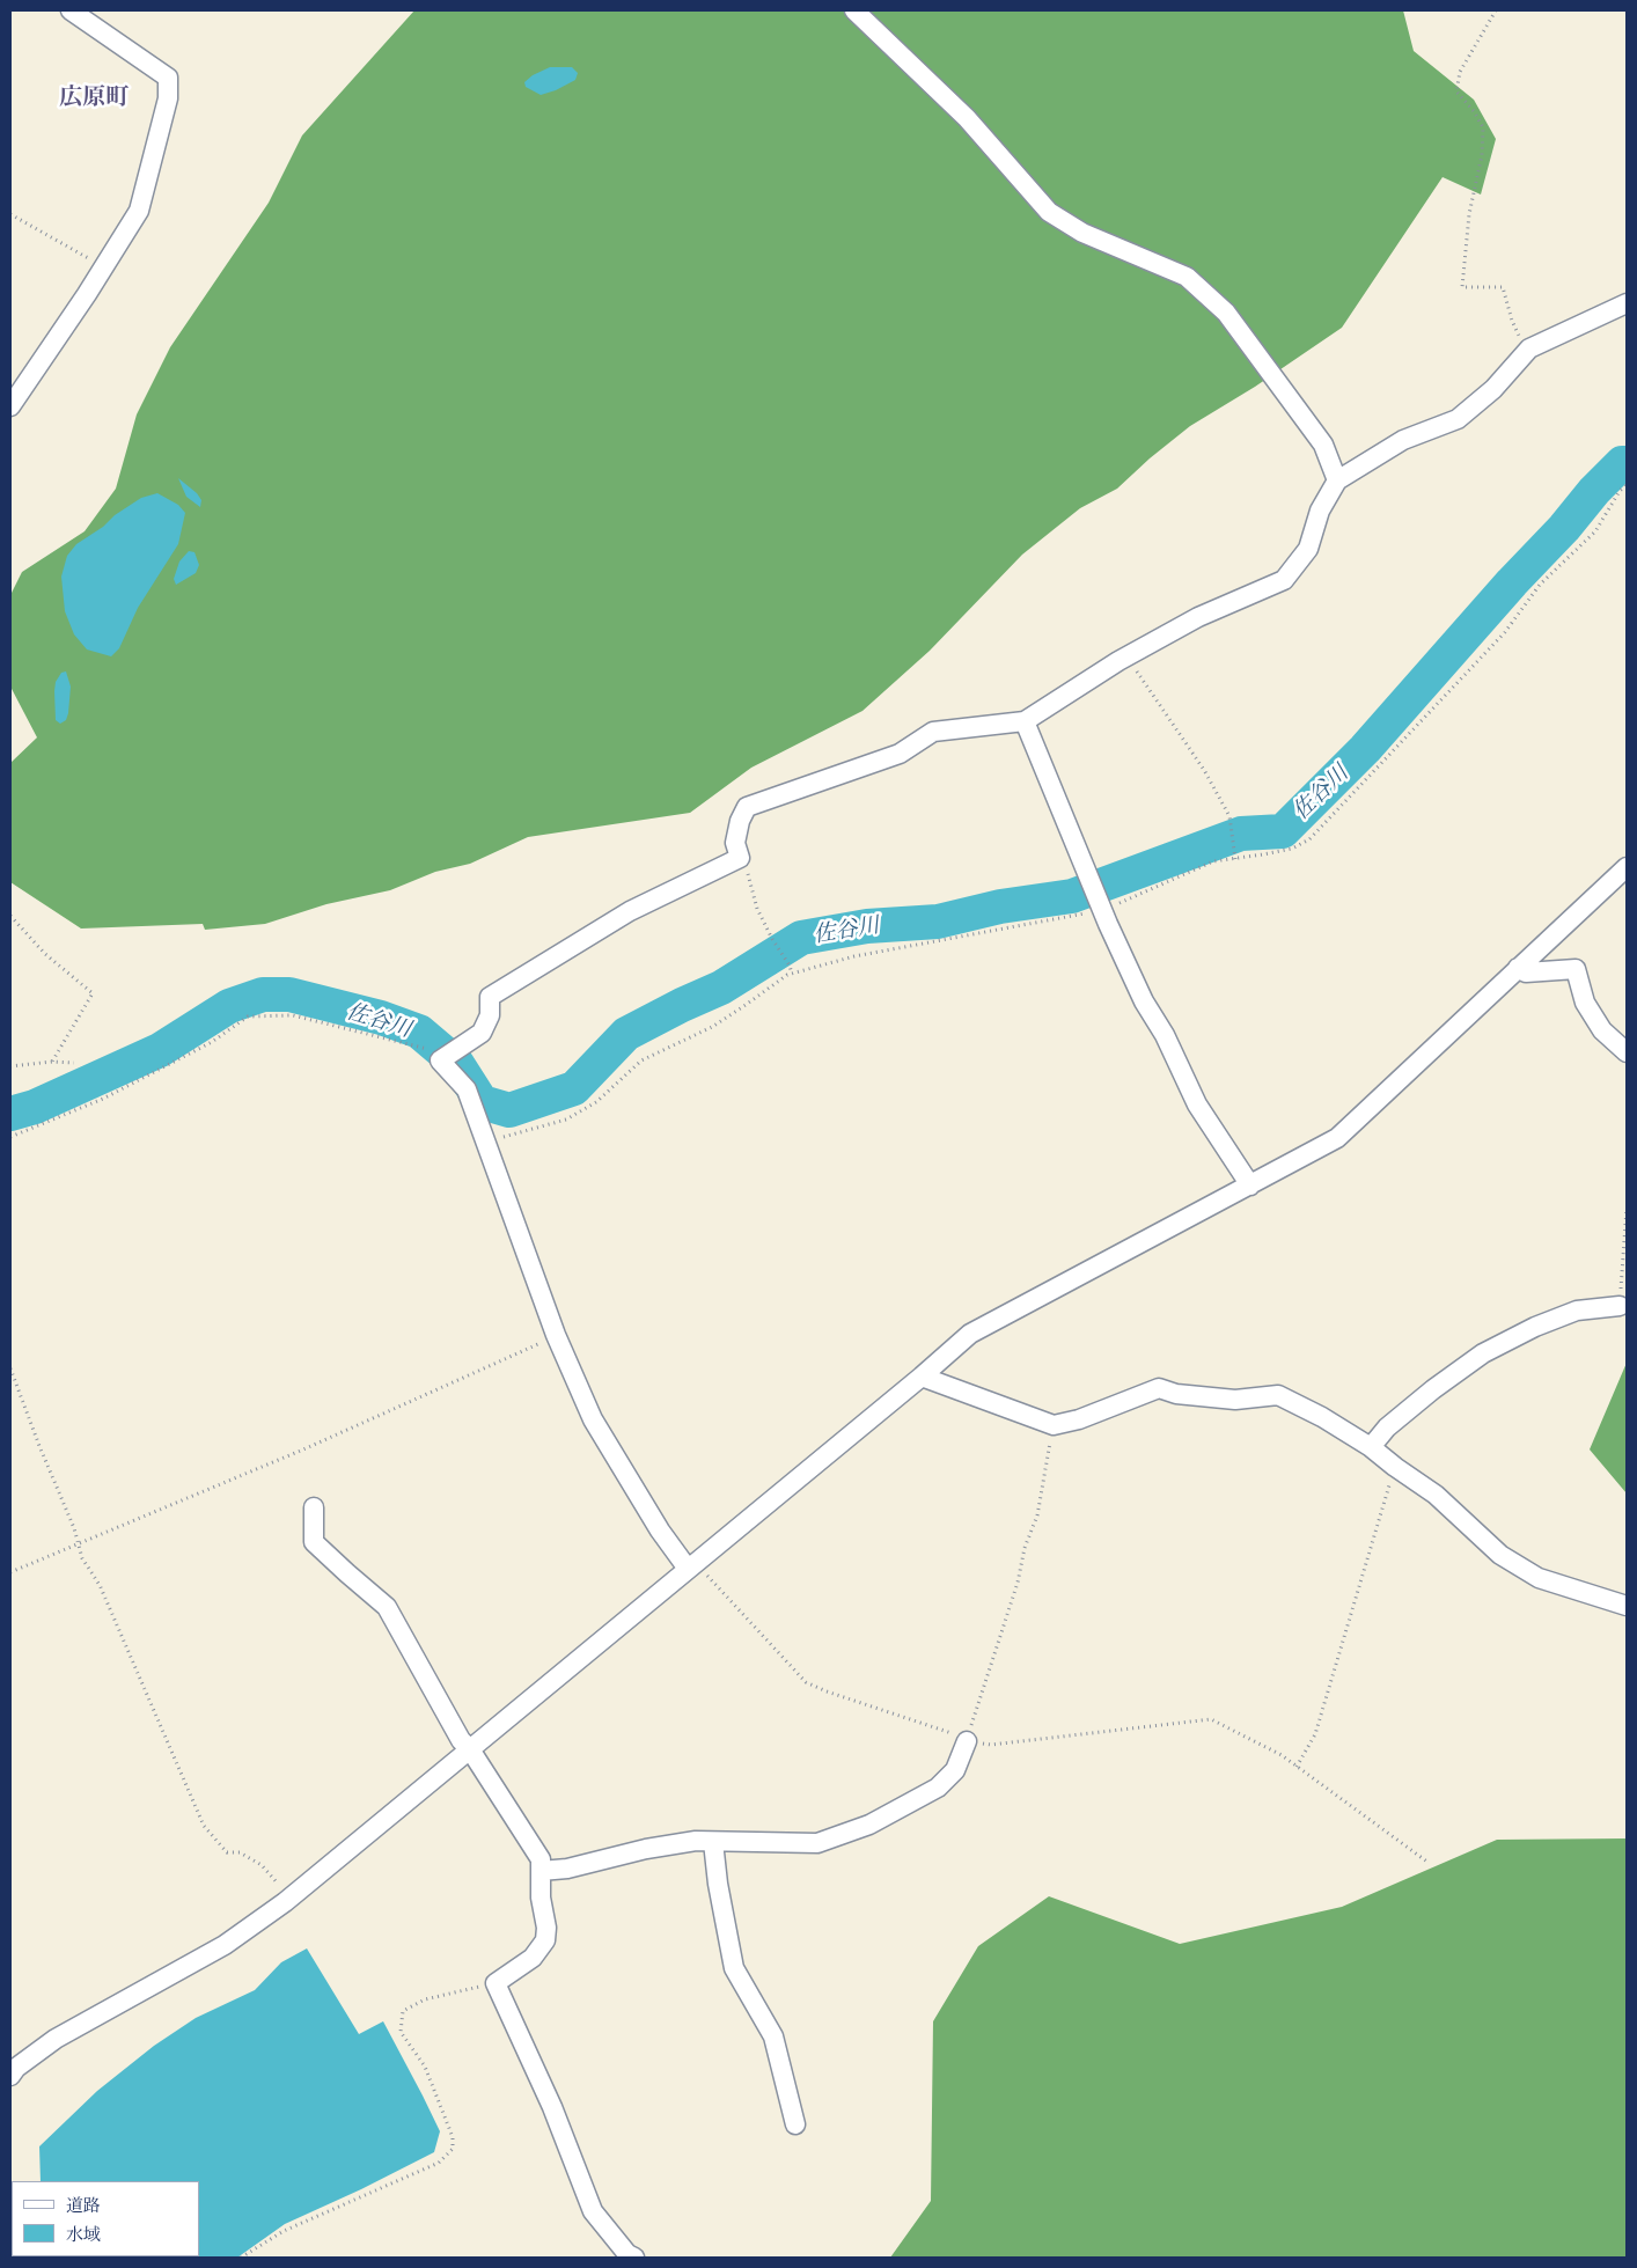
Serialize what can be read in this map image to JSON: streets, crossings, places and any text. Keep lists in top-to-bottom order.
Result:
{
  "districts": ["広原町"],
  "water": ["佐谷川"],
  "legend": ["道路", "水域"]
}
